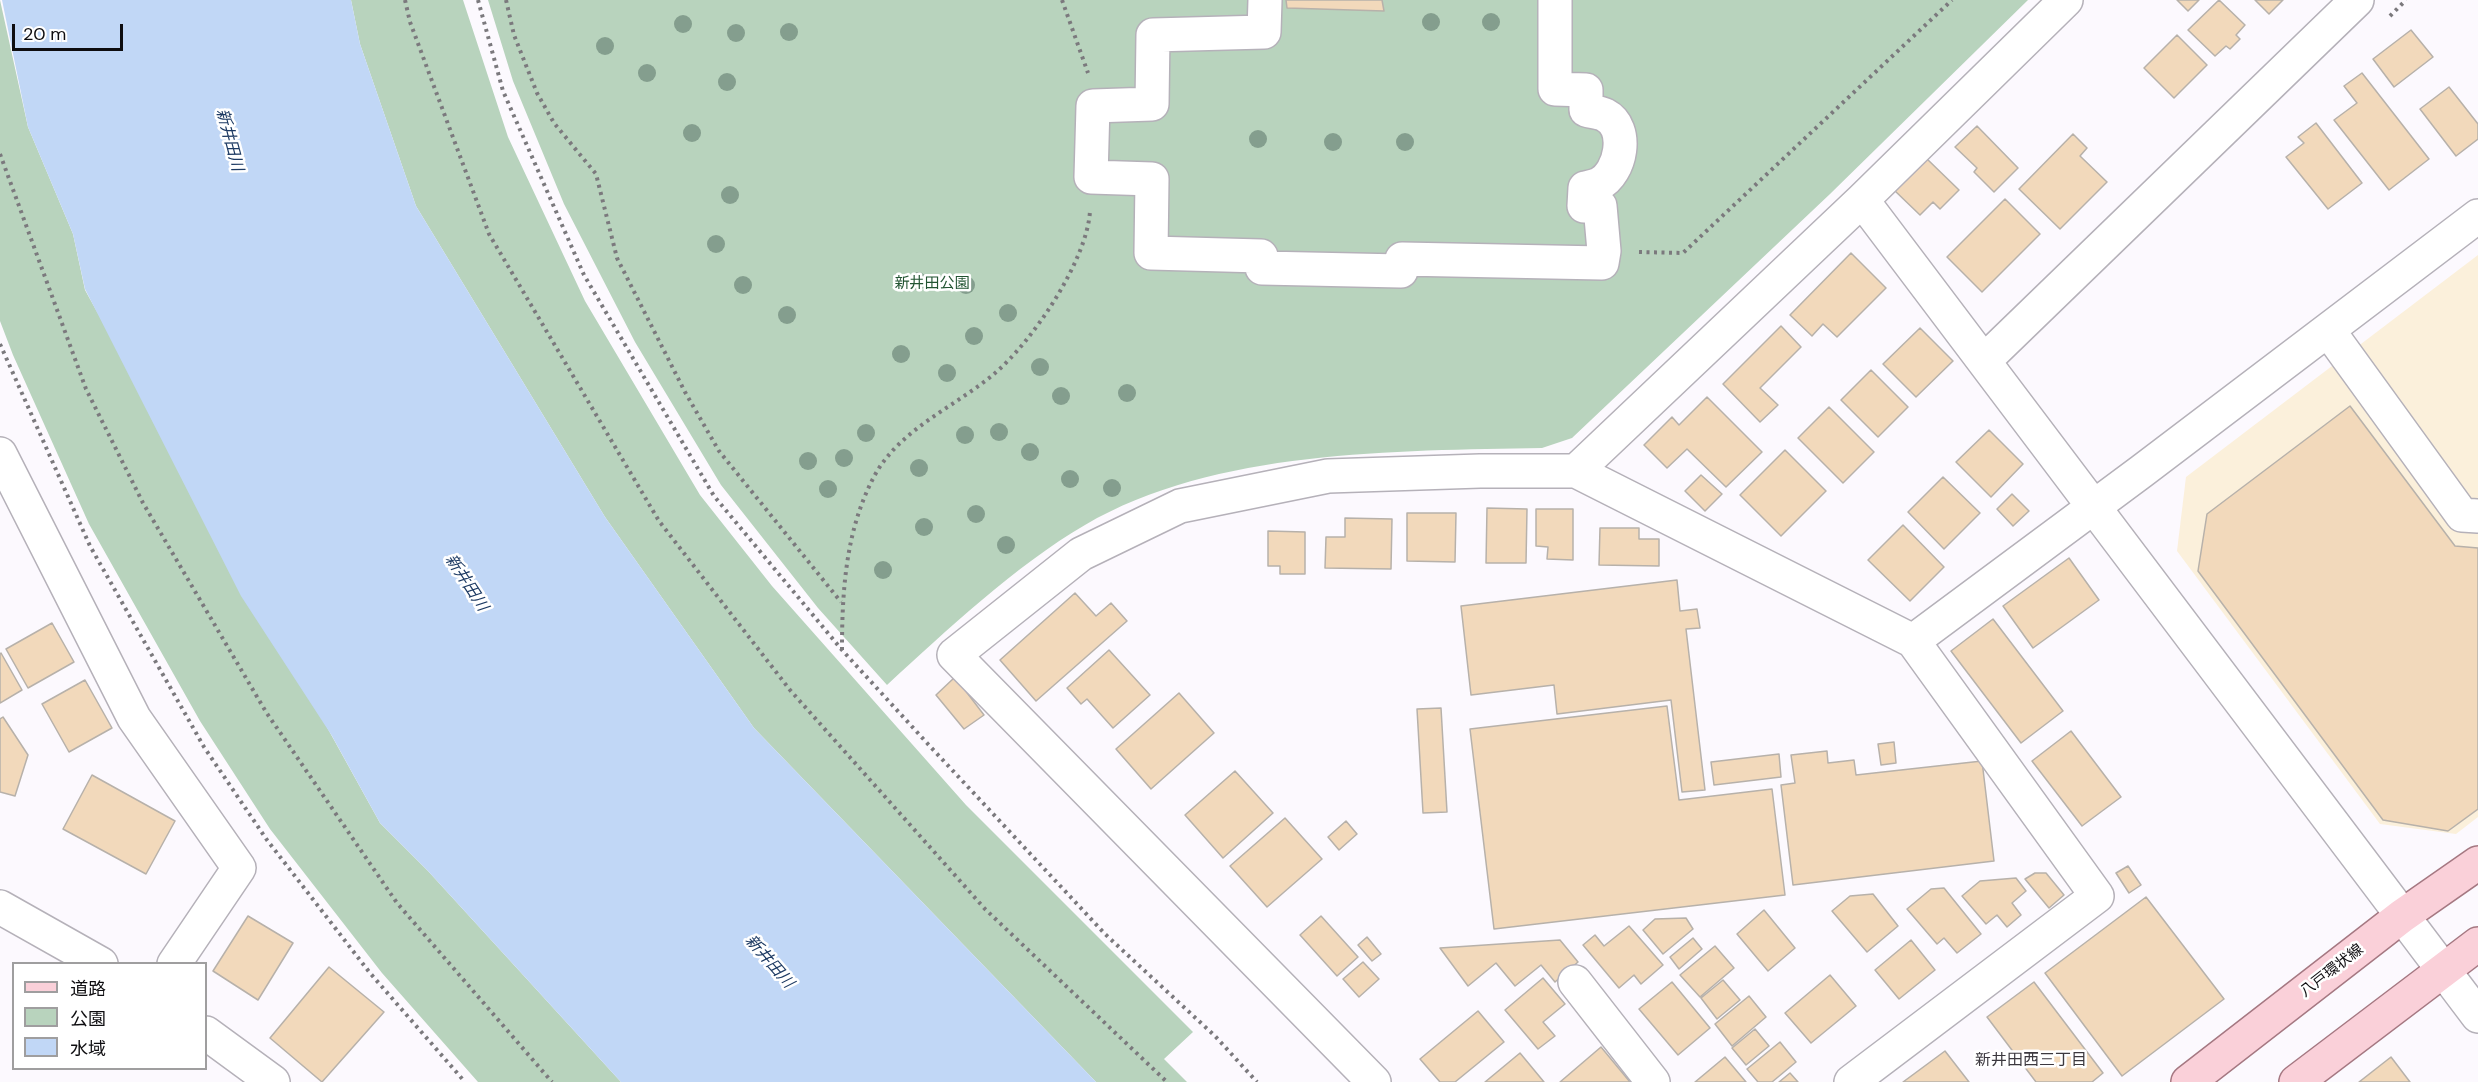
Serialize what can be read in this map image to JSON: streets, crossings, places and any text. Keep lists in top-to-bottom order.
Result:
{
  "streets": {
    "main road": ["八戸環状線"]
  },
  "districts": ["新井田西三丁目"],
  "water": ["新井田川"],
  "parks": ["新井田公園"],
  "legend": ["道路", "公園", "水域"],
  "scale_bar": "20 m"
}
